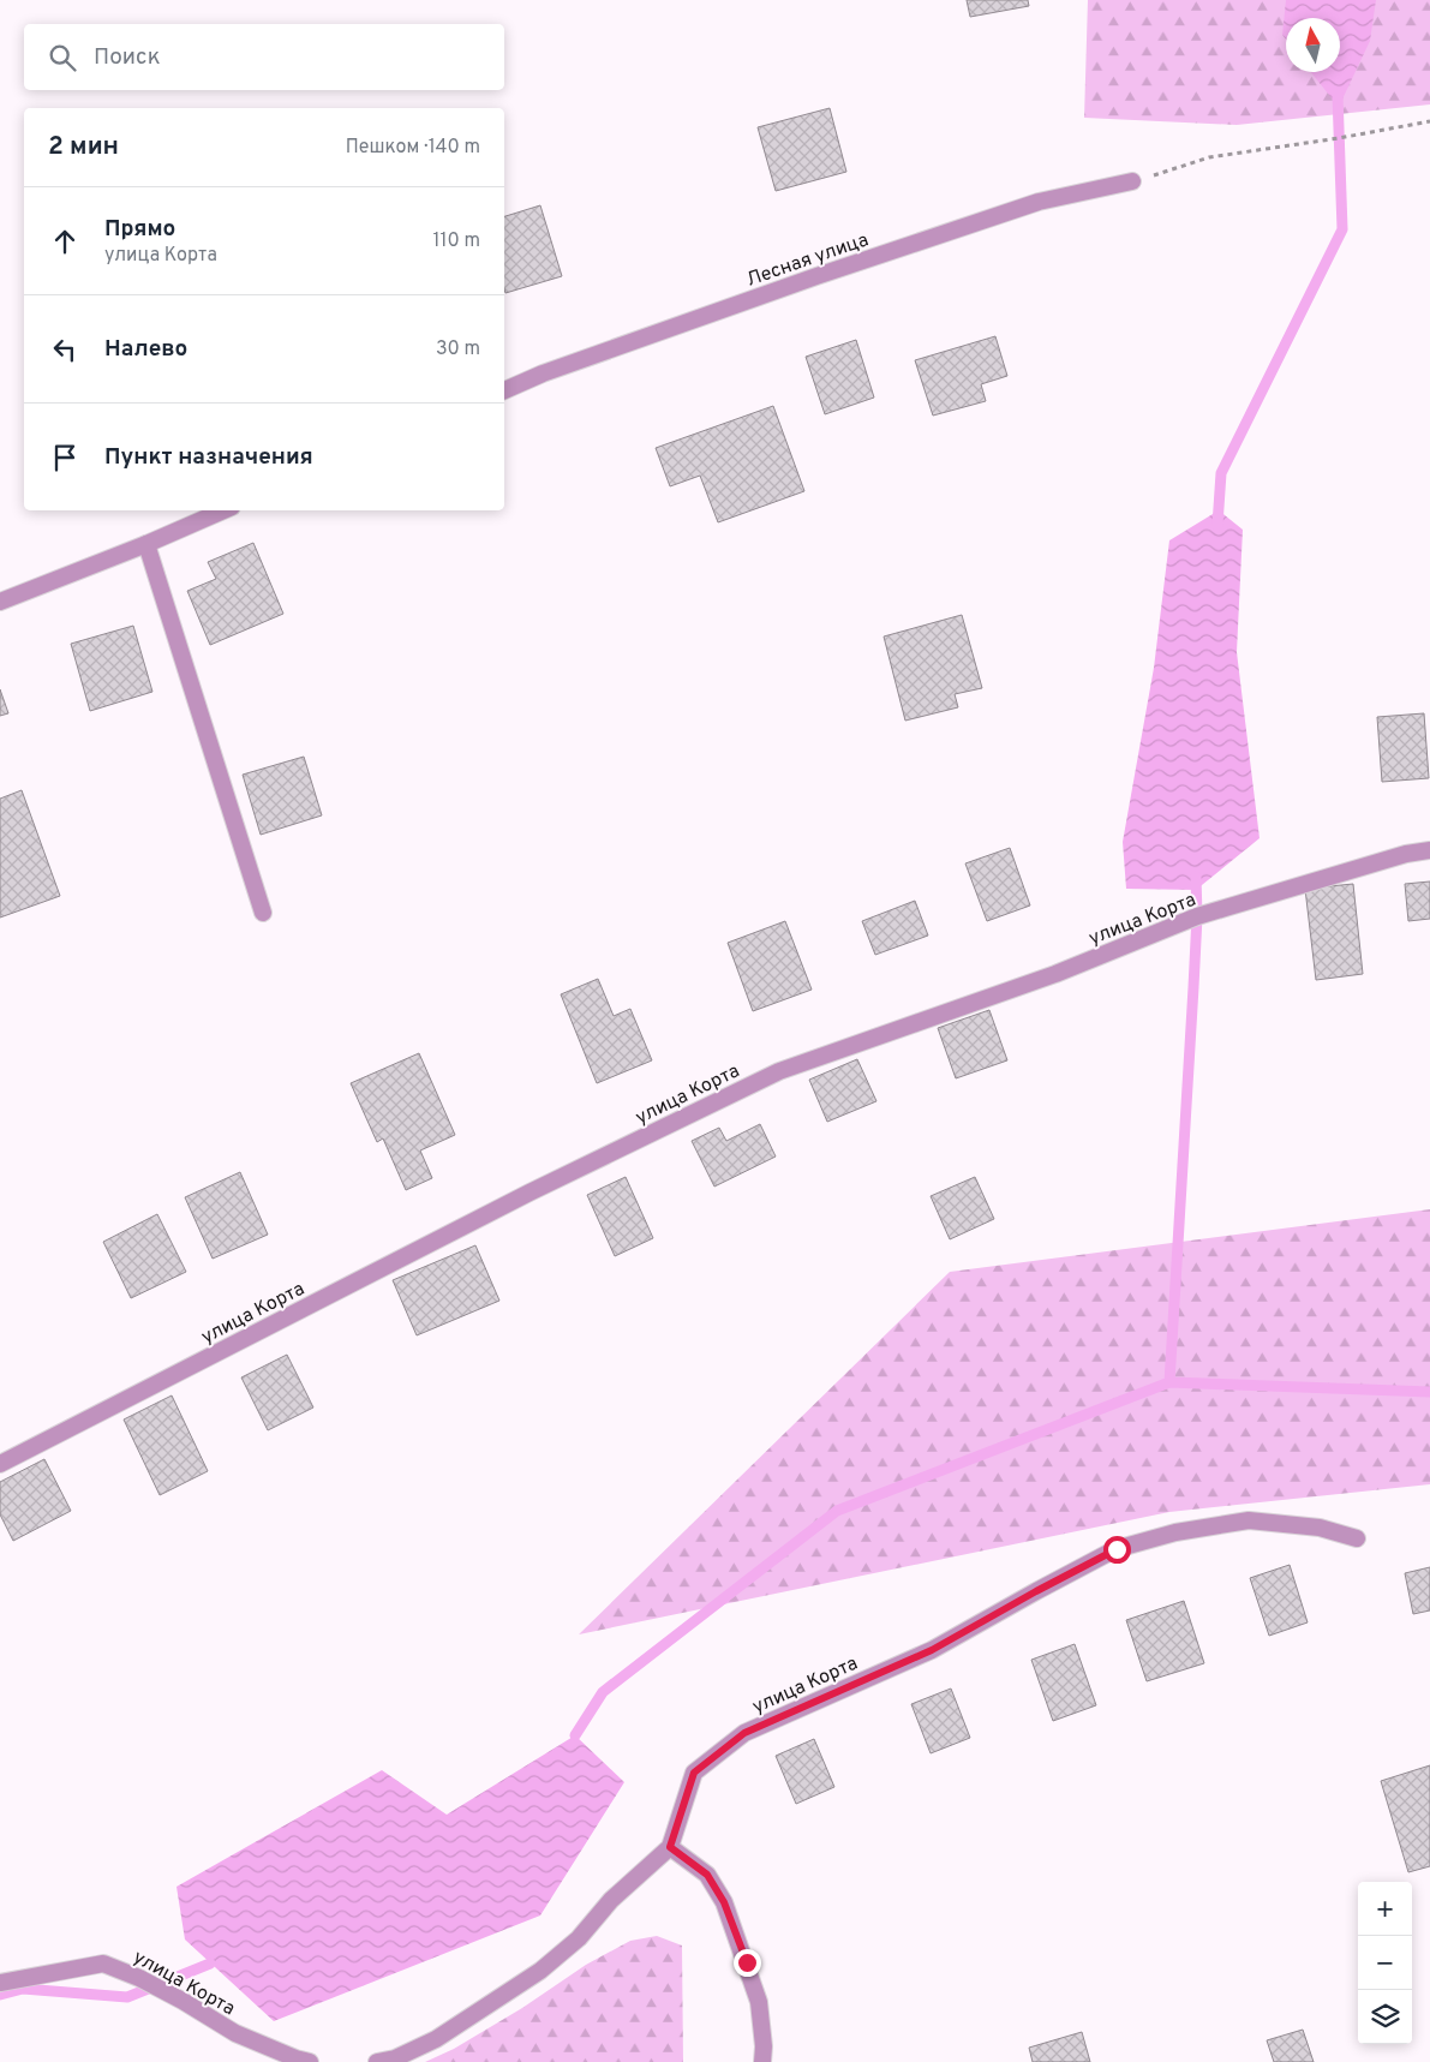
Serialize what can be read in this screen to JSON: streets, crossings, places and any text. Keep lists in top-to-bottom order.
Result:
{
  "streets": {
    "street": ["Лесная улица", "улица Корта"]
  },
  "north": "top",
  "page": {
    "search": "Поиск",
    "heading": ["2 мин", "Пешком · 140 m"],
    "list": [
      ["Прямо", "улица Корта", "110 m"],
      ["Налево", "30 m"],
      "Пункт назначения"
    ],
    "map_buttons": ["+", "−"]
  }
}
